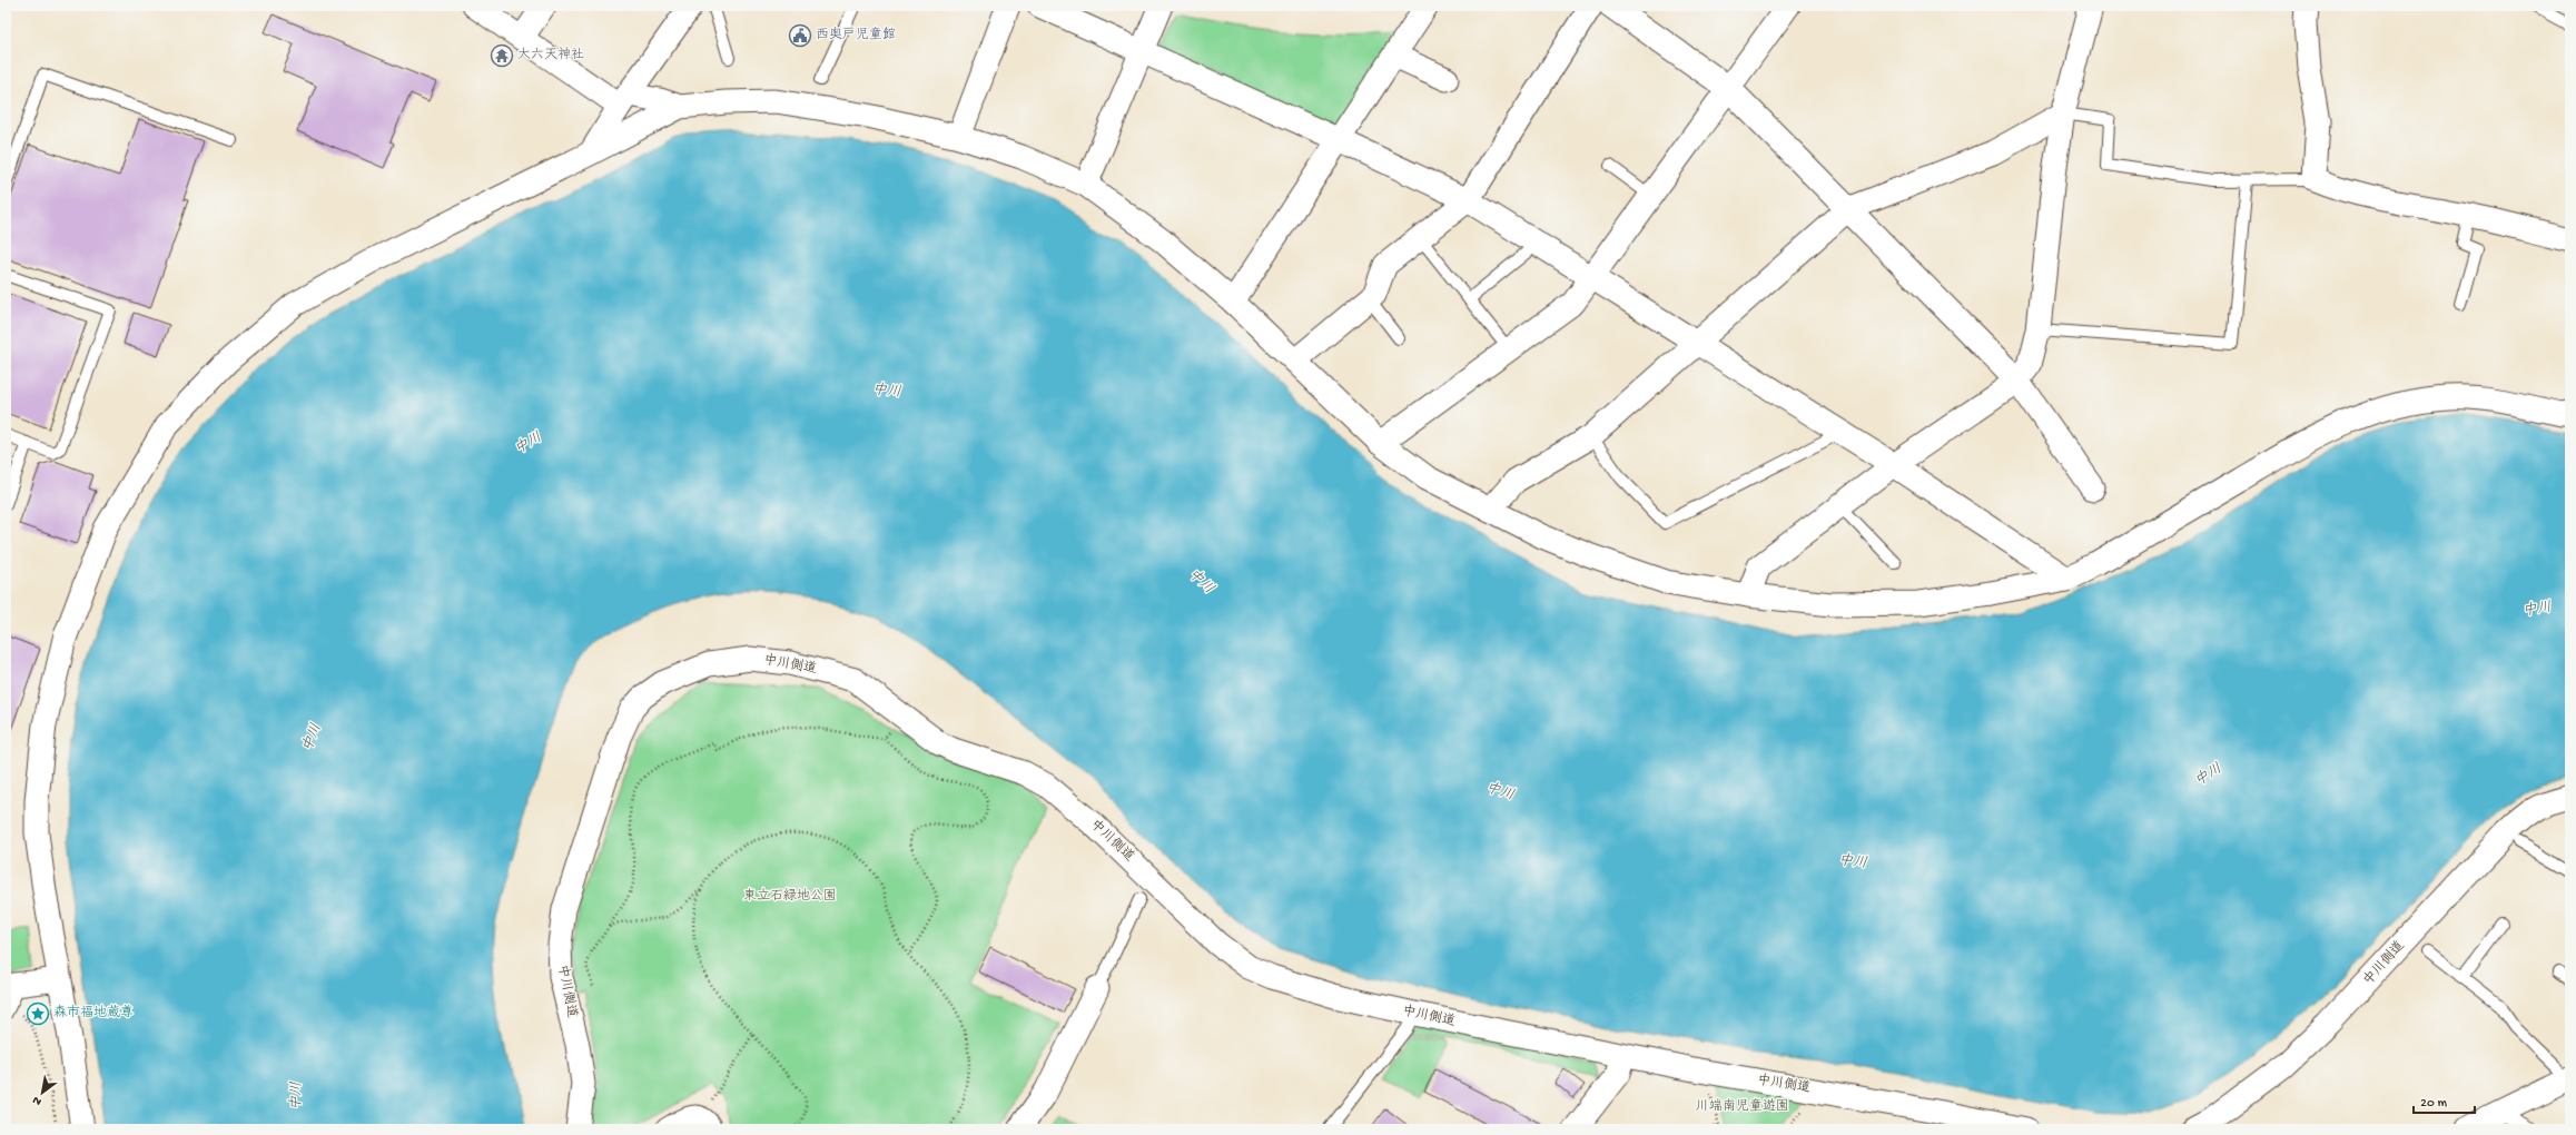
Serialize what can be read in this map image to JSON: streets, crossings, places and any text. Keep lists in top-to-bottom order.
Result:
{
  "streets": {
    "street": ["中川側道"]
  },
  "water": ["中川"],
  "parks": ["東立石緑地公園", "川端南児童遊園"],
  "places": {
    "public building": ["西奥戸児童館"],
    "temple": ["大六天神社"],
    "place": ["森市福地蔵尊"]
  },
  "scale_bar": "20 m",
  "north": "bottom left"
}
